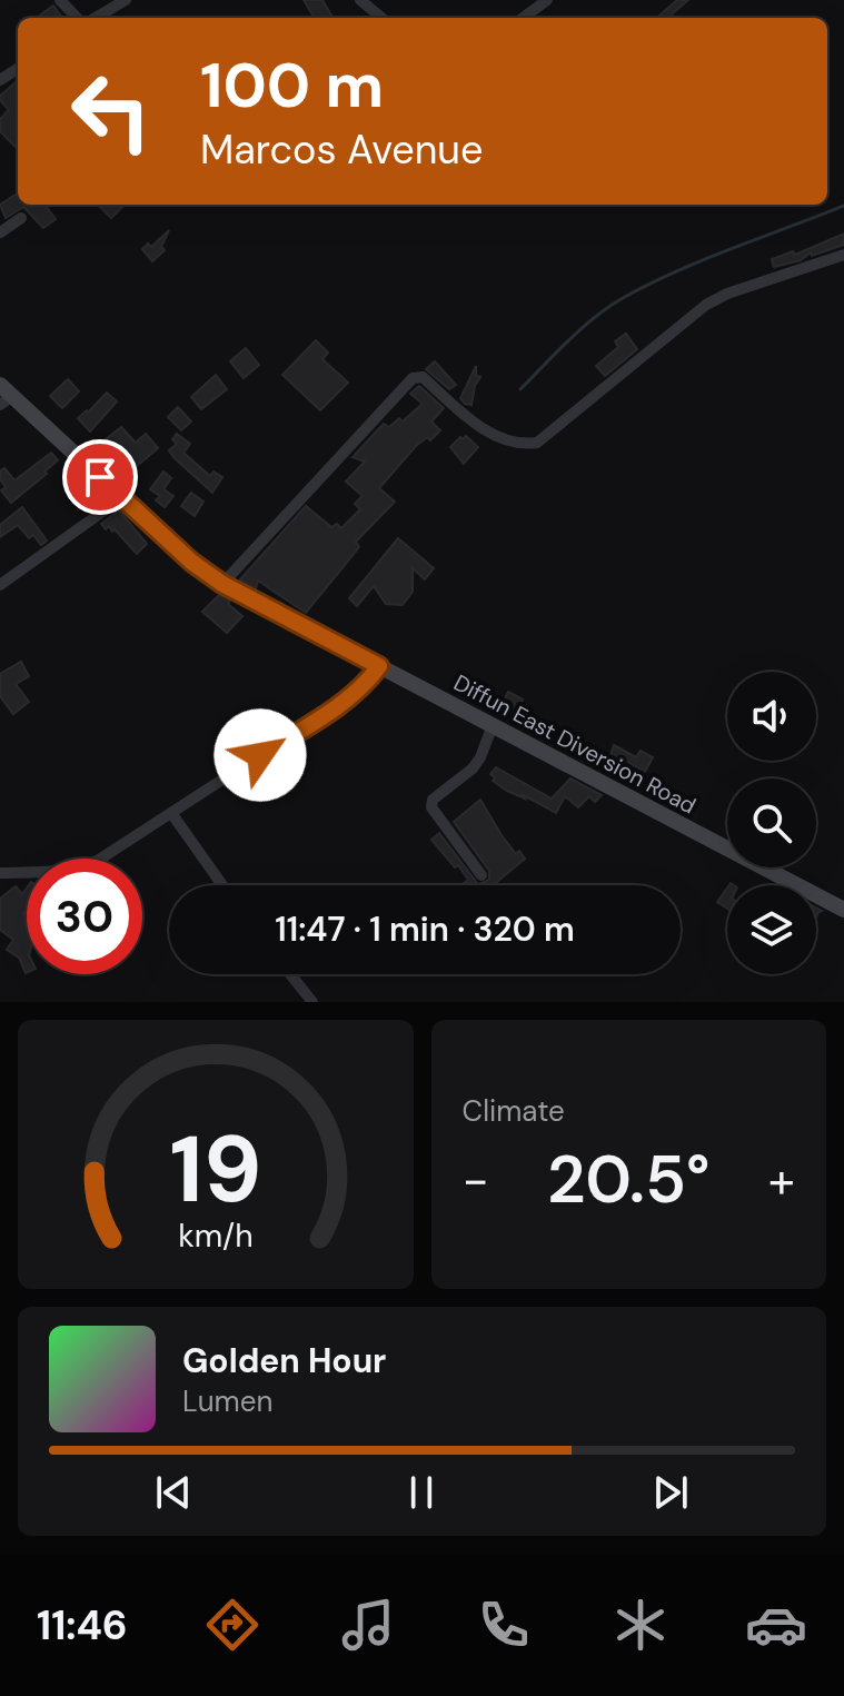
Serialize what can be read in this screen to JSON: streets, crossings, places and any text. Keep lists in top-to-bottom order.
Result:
{
  "streets": {
    "main road": ["Diffun East Diversion Road"]
  },
  "page": {
    "turn": ["100 m", "Marcos Avenue"],
    "limit": "30",
    "trip": "11:47 · 1 min · 320 m",
    "tile": "Climate",
    "heat": ["−", "20.5°", "+"],
    "song": ["Golden Hour", "Lumen"],
    "tabs": "11:46",
    "gauge": ["19", "km/h"]
  }
}
